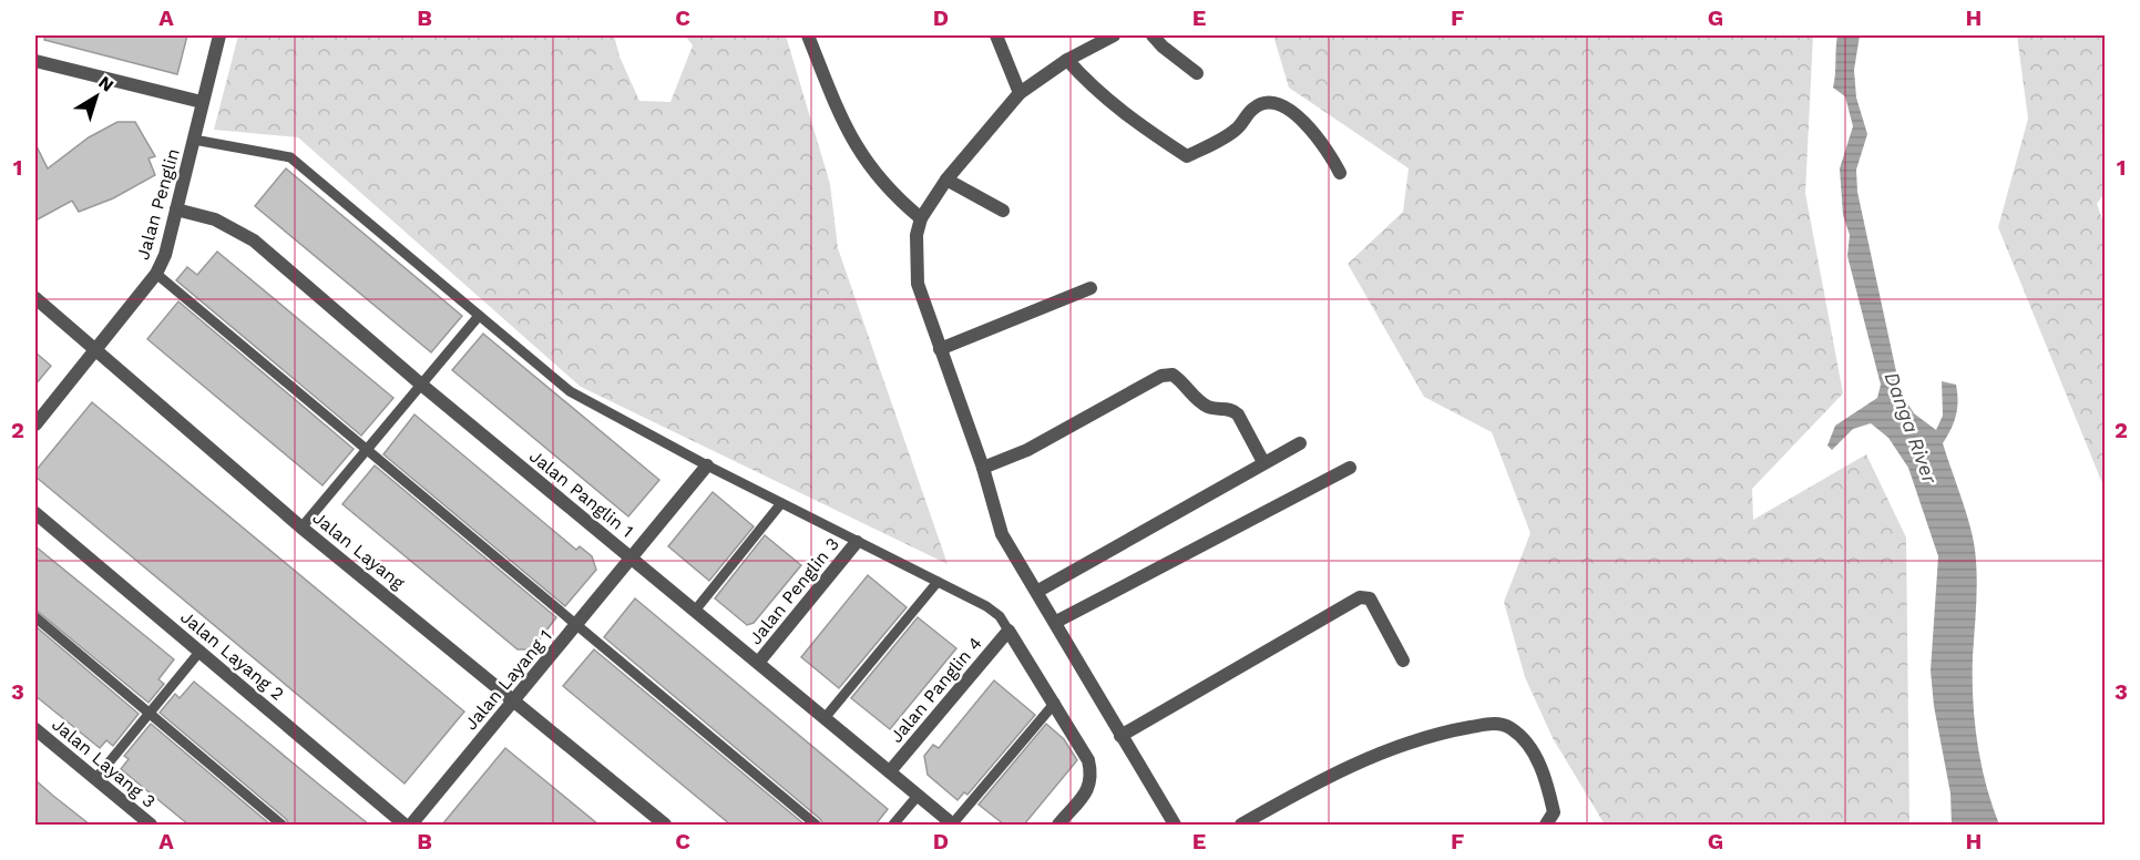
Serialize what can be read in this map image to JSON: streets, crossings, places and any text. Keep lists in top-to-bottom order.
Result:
{
  "streets": {
    "street": [
      "Jalan Penglin",
      "Jalan Panglin 1",
      "Jalan Layang",
      "Jalan Penglin 3",
      "Jalan Layang 2",
      "Jalan Layang 1",
      "Jalan Panglin 4",
      "Jalan Layang 3"
    ]
  },
  "crossings": [
    ["Jalan Penglin", "Jalan Panglin 1"],
    ["Jalan Penglin", "Jalan Layang"],
    ["Jalan Panglin 1", "Jalan Penglin 3"],
    ["Jalan Panglin 1", "Jalan Layang 1"],
    ["Jalan Panglin 1", "Jalan Panglin 4"],
    ["Jalan Layang", "Jalan Layang 1"]
  ],
  "water": ["Danga River"],
  "north": "top right",
  "grid": {
    "columns": [
      "A",
      "B",
      "C",
      "D",
      "E",
      "F",
      "G",
      "H"
    ],
    "rows": ["1", "2", "3"]
  }
}
